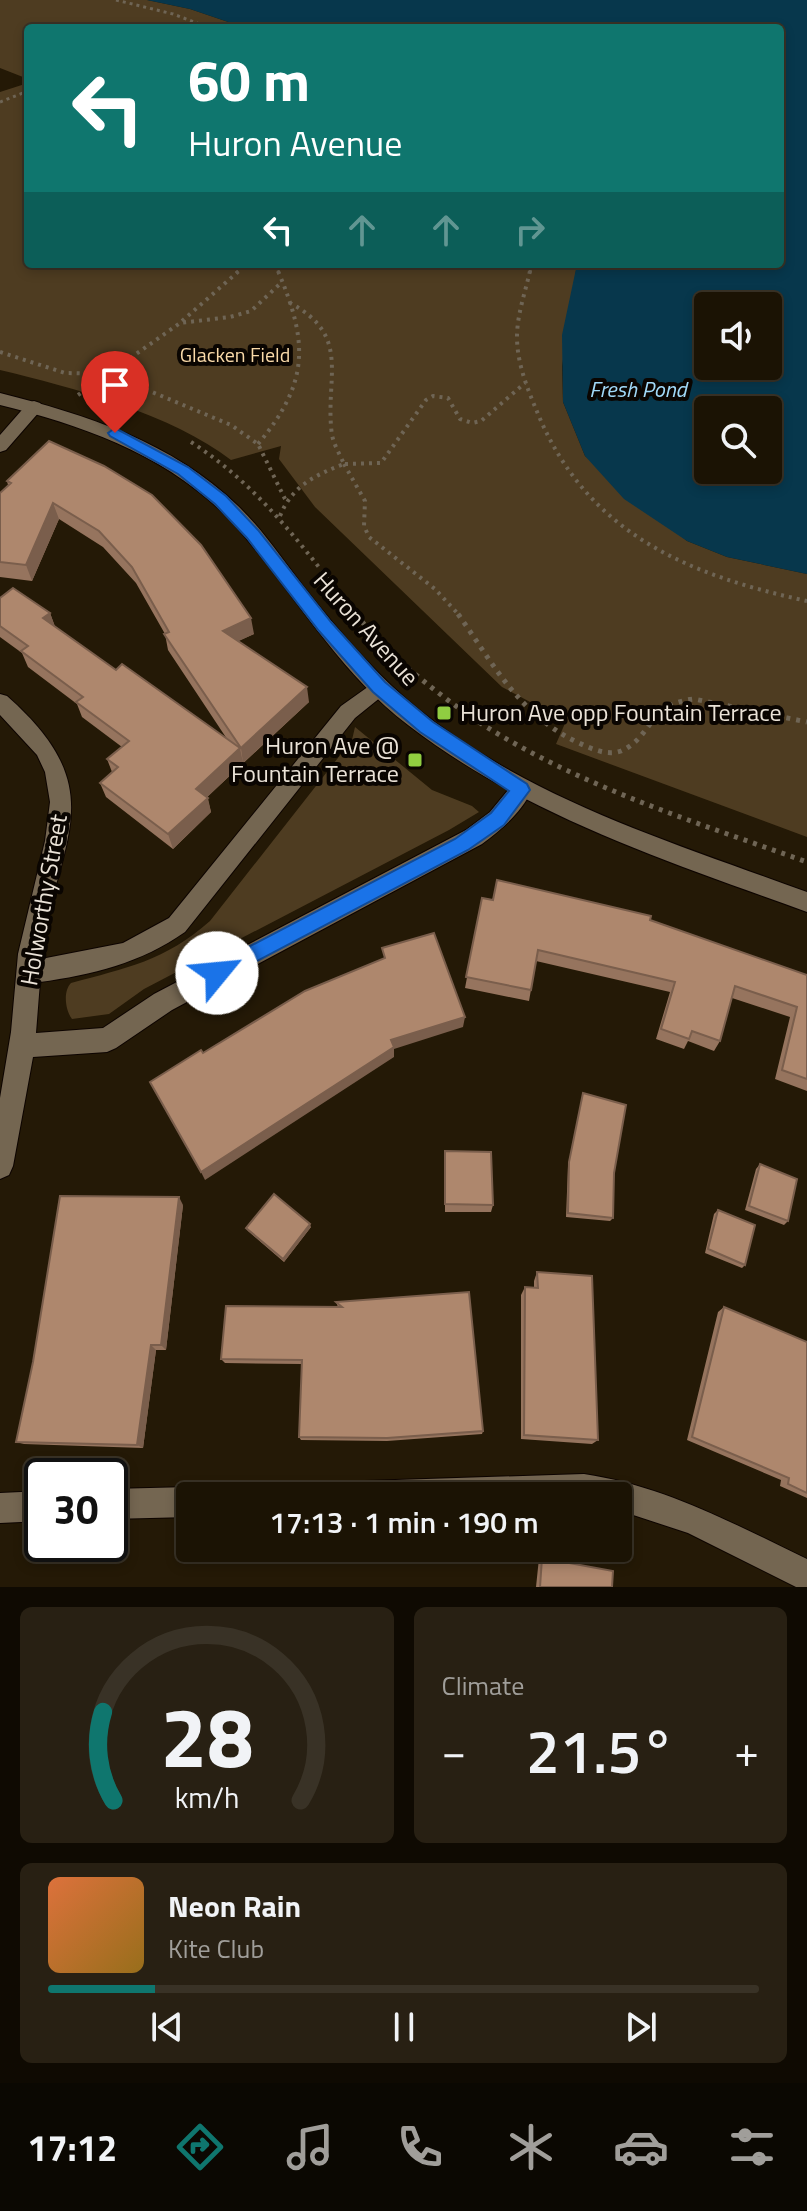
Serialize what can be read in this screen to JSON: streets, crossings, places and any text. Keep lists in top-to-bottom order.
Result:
{
  "streets": {
    "street": ["Huron Avenue", "Holworthy Street"]
  },
  "water": ["Fresh Pond"],
  "parks": ["Glacken Field"],
  "places": {
    "transit": ["Huron Ave opp Fountain Terrace", "Huron Ave @ Fountain Terrace"]
  },
  "page": {
    "turn": ["60 m", "Huron Avenue"],
    "limit": "30",
    "trip": "17:13 · 1 min · 190 m",
    "tile": "Climate",
    "heat": ["−", "21.5°", "+"],
    "song": ["Neon Rain", "Kite Club"],
    "tabs": "17:12",
    "gauge": ["28", "km/h"]
  }
}
